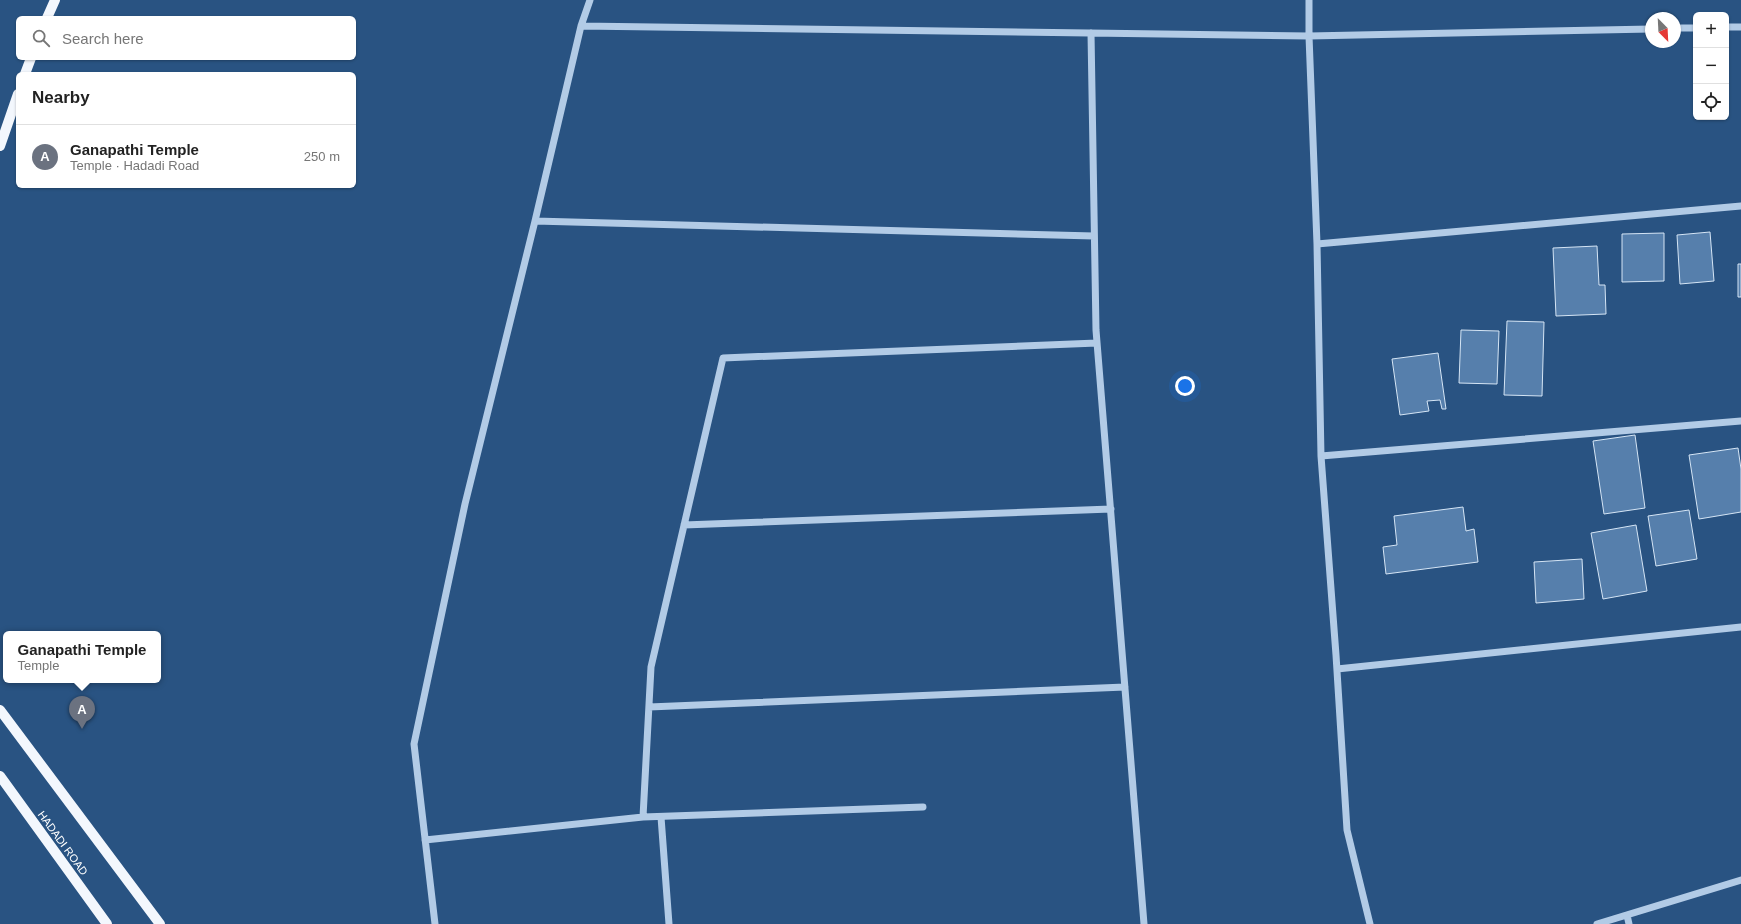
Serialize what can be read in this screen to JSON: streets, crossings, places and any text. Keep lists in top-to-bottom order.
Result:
{
  "streets": {
    "main road": ["HADADI ROAD"]
  },
  "north": "bottom right",
  "page": {
    "map_buttons": ["+", "−"],
    "search": "Search here",
    "heading": "Nearby",
    "list": [
      {
        "mark": "A",
        "name": "Ganapathi Temple",
        "note": "Temple · Hadadi Road",
        "value": "250 m"
      }
    ],
    "popup": ["Ganapathi Temple", "Temple"],
    "pins": "A"
  }
}
